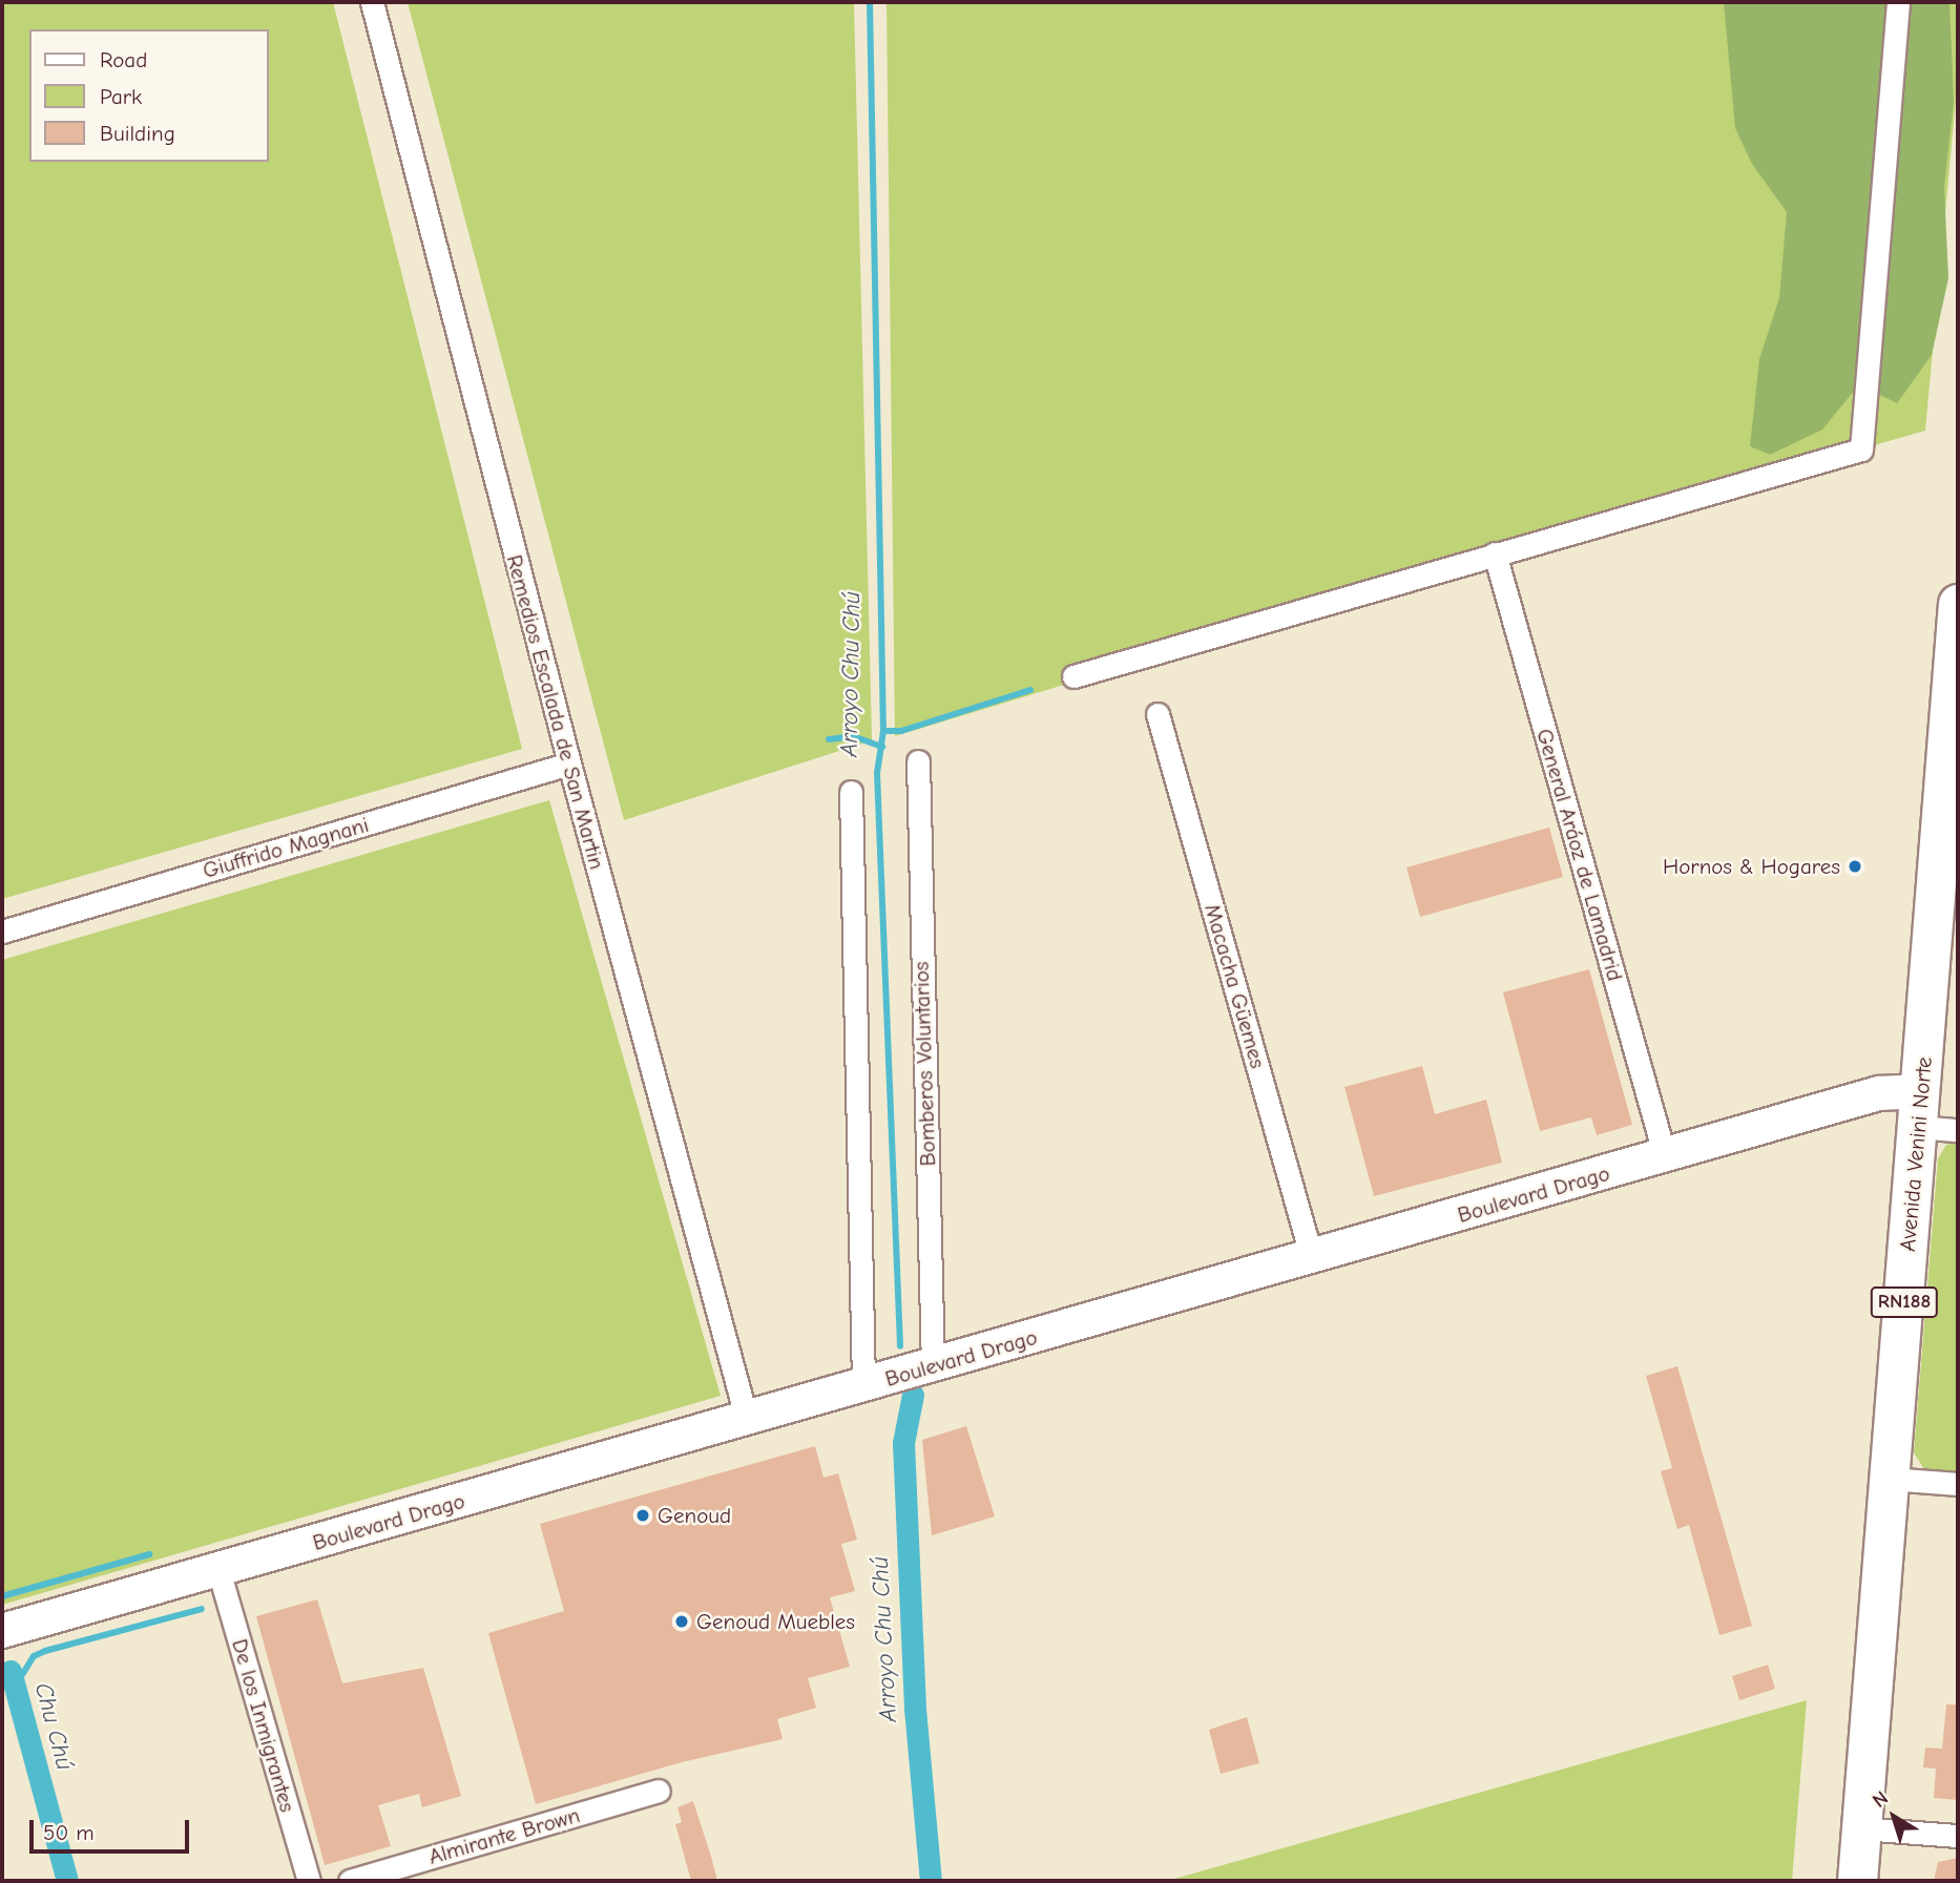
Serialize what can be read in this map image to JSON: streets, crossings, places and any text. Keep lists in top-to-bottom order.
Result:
{
  "streets": {
    "highway": ["Avenida Venini Norte", "RN188"],
    "main road": ["Boulevard Drago"],
    "street": [
      "Remedios Escalada de San Martin",
      "Giuffrido Magnani",
      "General Aráoz de Lamadrid",
      "Macacha Güemes",
      "Bomberos Voluntarios",
      "De los Inmigrantes",
      "Almirante Brown"
    ]
  },
  "crossings": [
    ["Remedios Escalada de San Martin", "Giuffrido Magnani"],
    ["Remedios Escalada de San Martin", "Boulevard Drago"],
    ["General Aráoz de Lamadrid", "Boulevard Drago"],
    ["Macacha Güemes", "Boulevard Drago"],
    ["Bomberos Voluntarios", "Boulevard Drago"],
    ["Avenida Venini Norte", "Boulevard Drago"],
    ["Boulevard Drago", "De los Inmigrantes"]
  ],
  "water": ["Arroyo Chu Chú", "Chu Chú"],
  "places": ["Hornos & Hogares", "Genoud", "Genoud Muebles"],
  "legend": ["Road", "Park", "Building"],
  "scale_bar": "50 m",
  "north": "top left"
}
